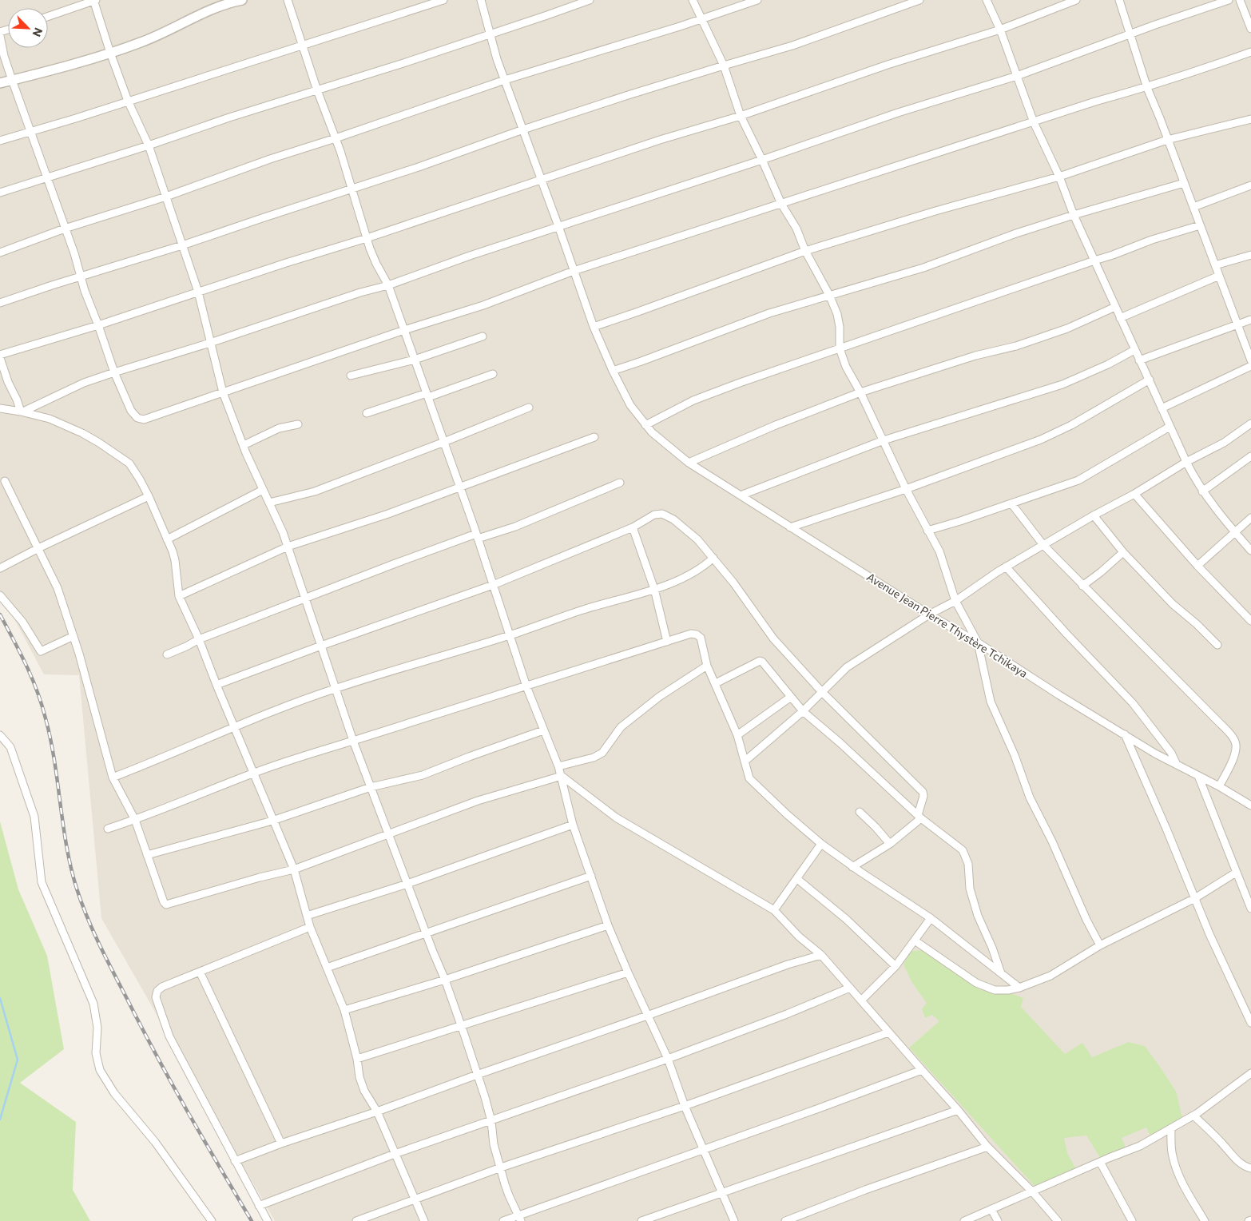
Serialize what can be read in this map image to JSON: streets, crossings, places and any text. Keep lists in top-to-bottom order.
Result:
{
  "streets": {
    "street": ["Avenue Jean Pierre Thystère Tchikaya"]
  },
  "north": "bottom right"
}
